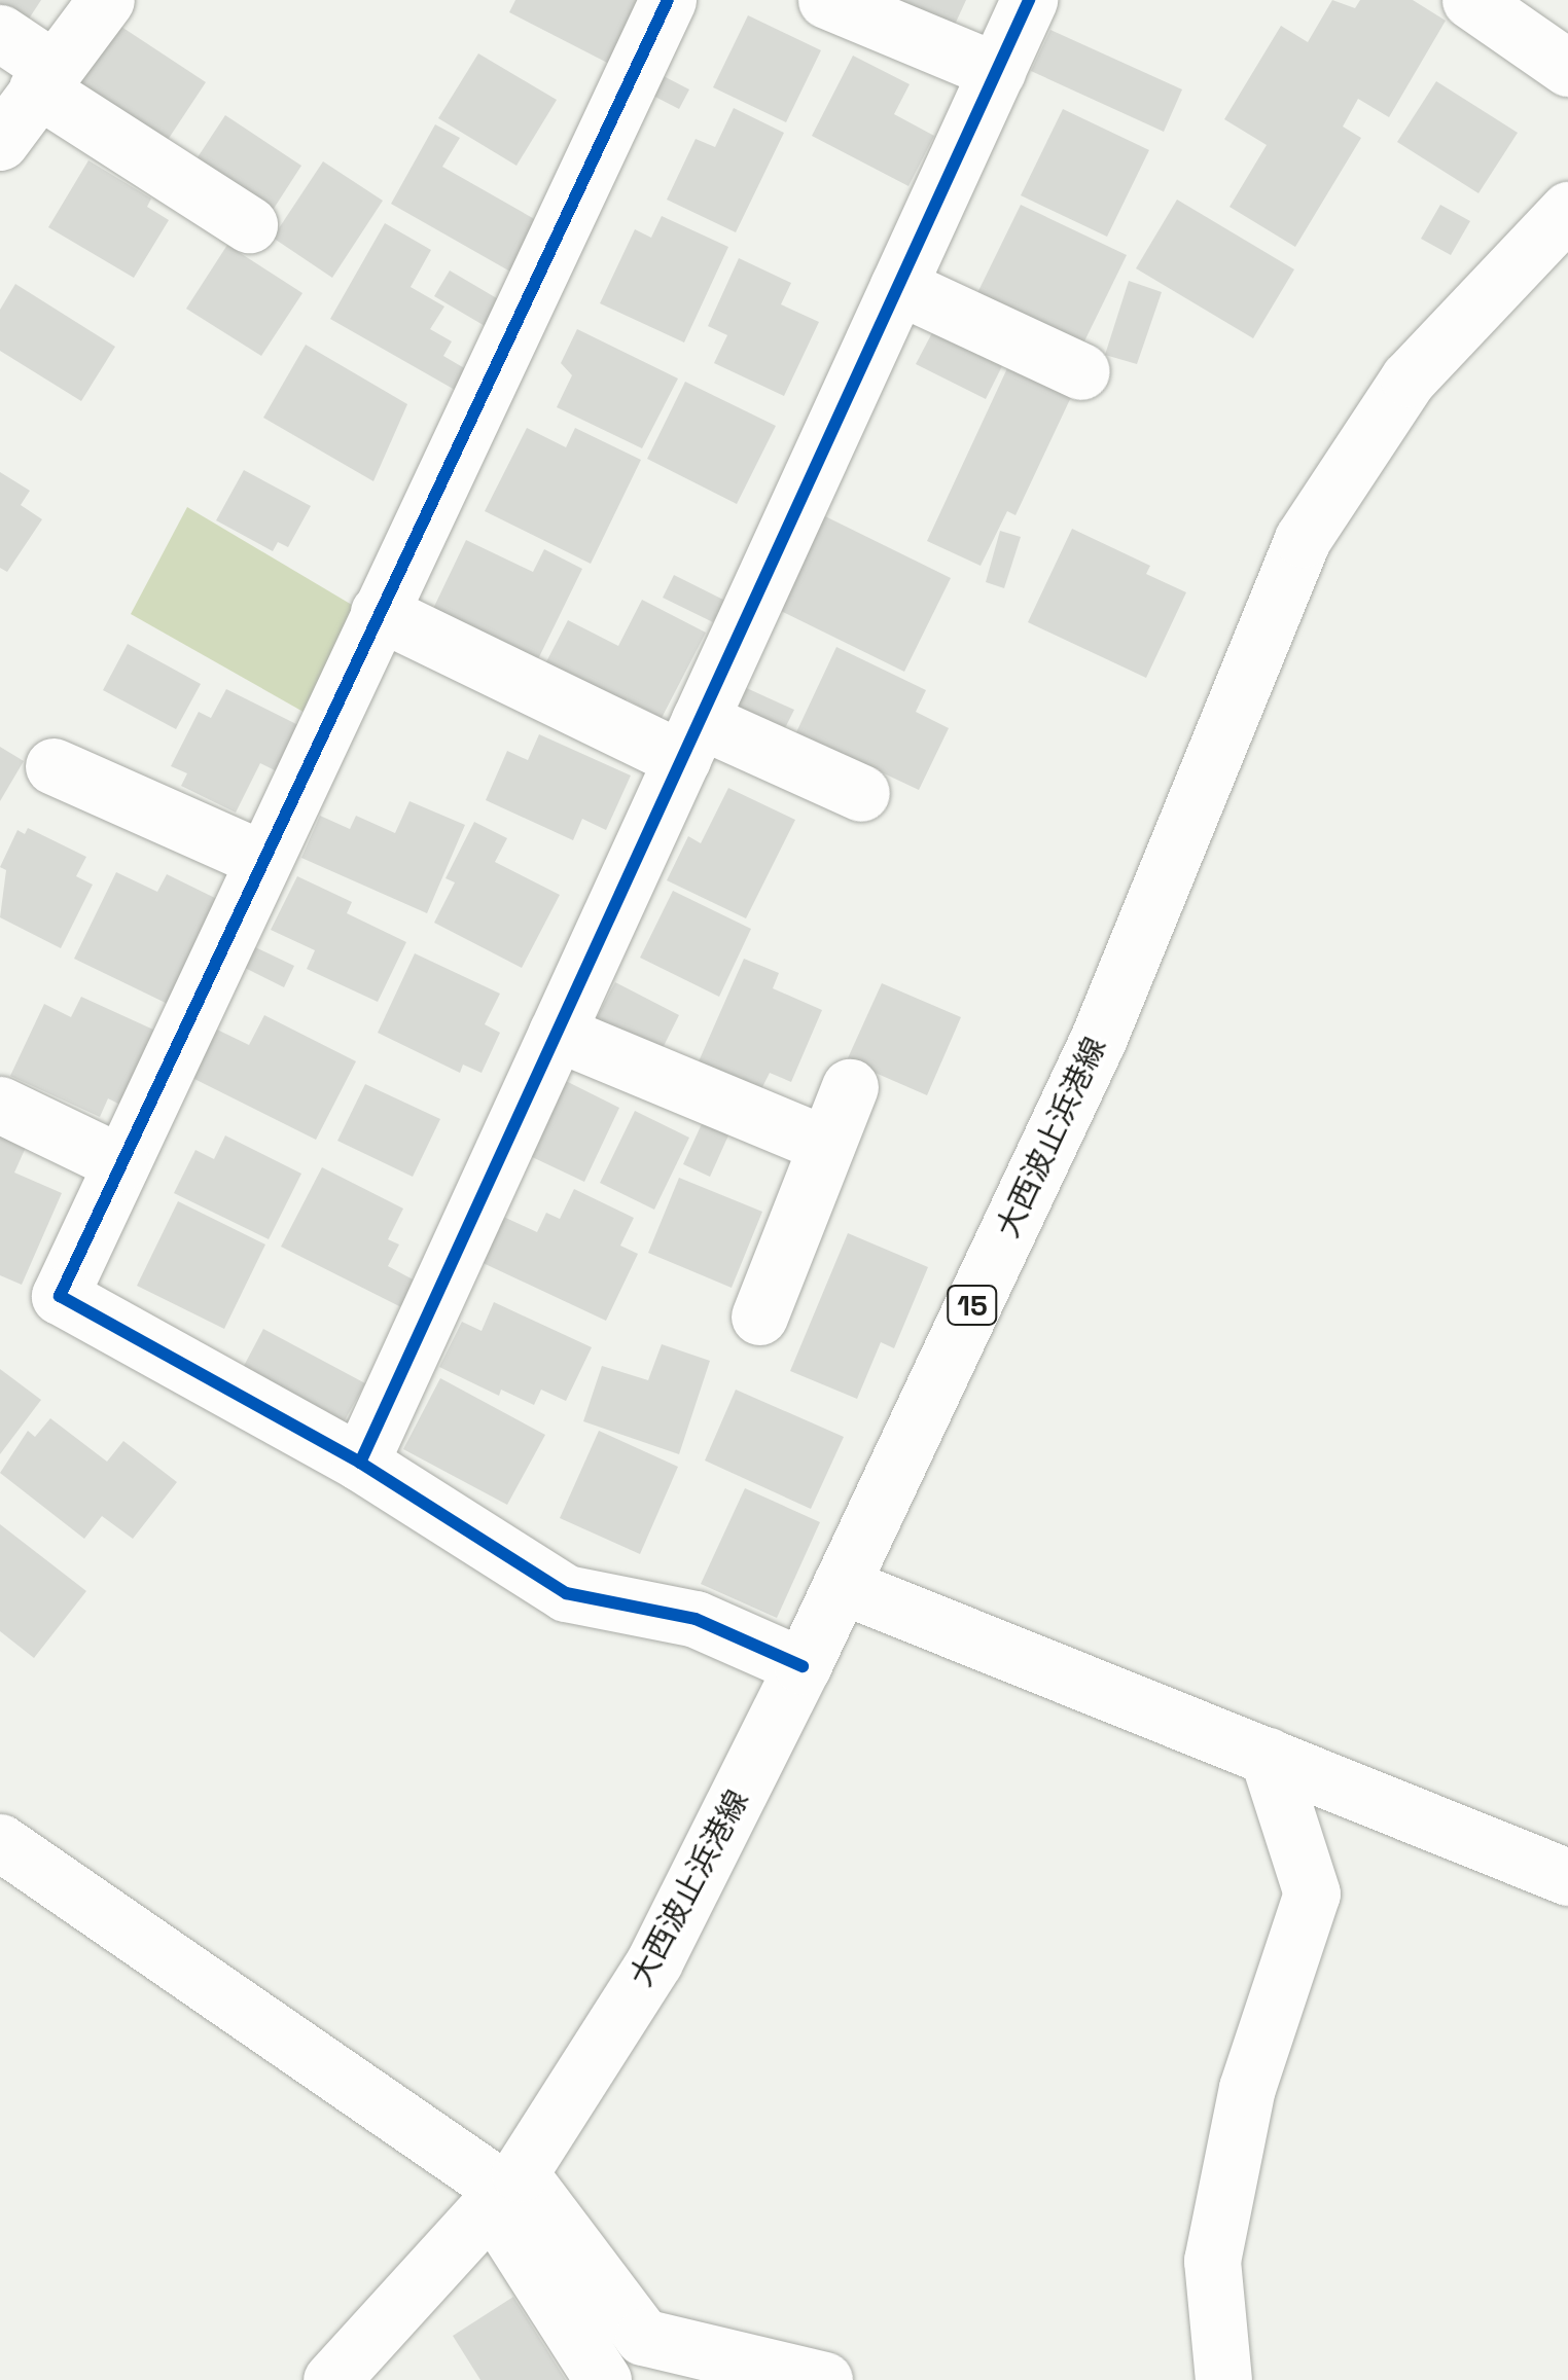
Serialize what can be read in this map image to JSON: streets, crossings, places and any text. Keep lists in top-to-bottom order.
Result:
{
  "streets": {
    "street": ["大西波止浜港線", "15"]
  }
}
